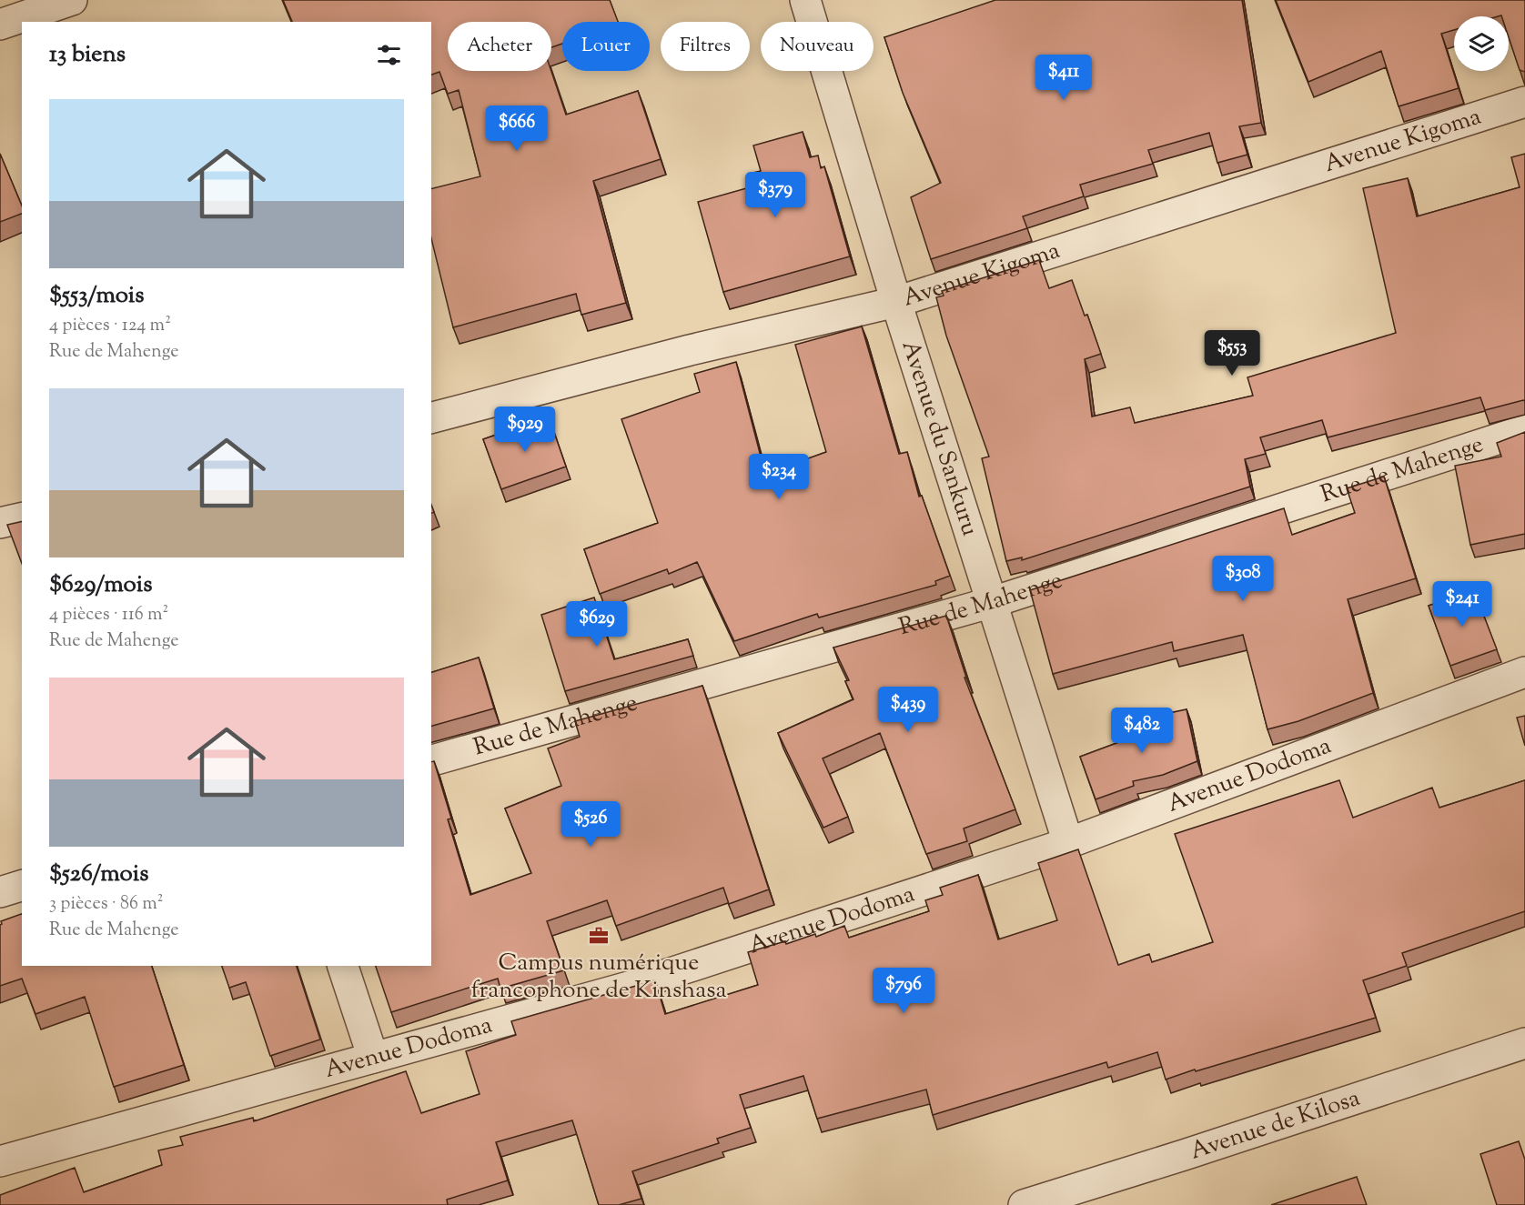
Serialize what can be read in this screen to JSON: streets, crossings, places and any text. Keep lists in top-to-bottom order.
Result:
{
  "streets": {
    "street": [
      "Avenue Kigoma",
      "Avenue du Sankuru",
      "Rue de Mahenge",
      "Avenue Dodoma",
      "Avenue de Kilosa"
    ]
  },
  "crossings": [
    ["Avenue Kigoma", "Avenue du Sankuru"],
    ["Avenue du Sankuru", "Rue de Mahenge"],
    ["Avenue du Sankuru", "Avenue Dodoma"]
  ],
  "places": {
    "office": ["Campus numérique francophone de Kinshasa"]
  },
  "page": {
    "chip": [
      "Acheter",
      "Louer",
      "Filtres",
      "Nouveau"
    ],
    "heading": "13 biens",
    "price": [
      "$411",
      "$666",
      "$379",
      "$553",
      "$929",
      "$234",
      "$308",
      "$241",
      "$629",
      "$439",
      "$482",
      "$526",
      "$796"
    ],
    "list": [
      {
        "name": "$553/mois",
        "note": "4 pièces · 124 m² · Rue de Mahenge"
      },
      {
        "name": "$629/mois",
        "note": "4 pièces · 116 m² · Rue de Mahenge"
      },
      {
        "name": "$526/mois",
        "note": "3 pièces · 86 m² · Rue de Mahenge"
      }
    ]
  }
}
